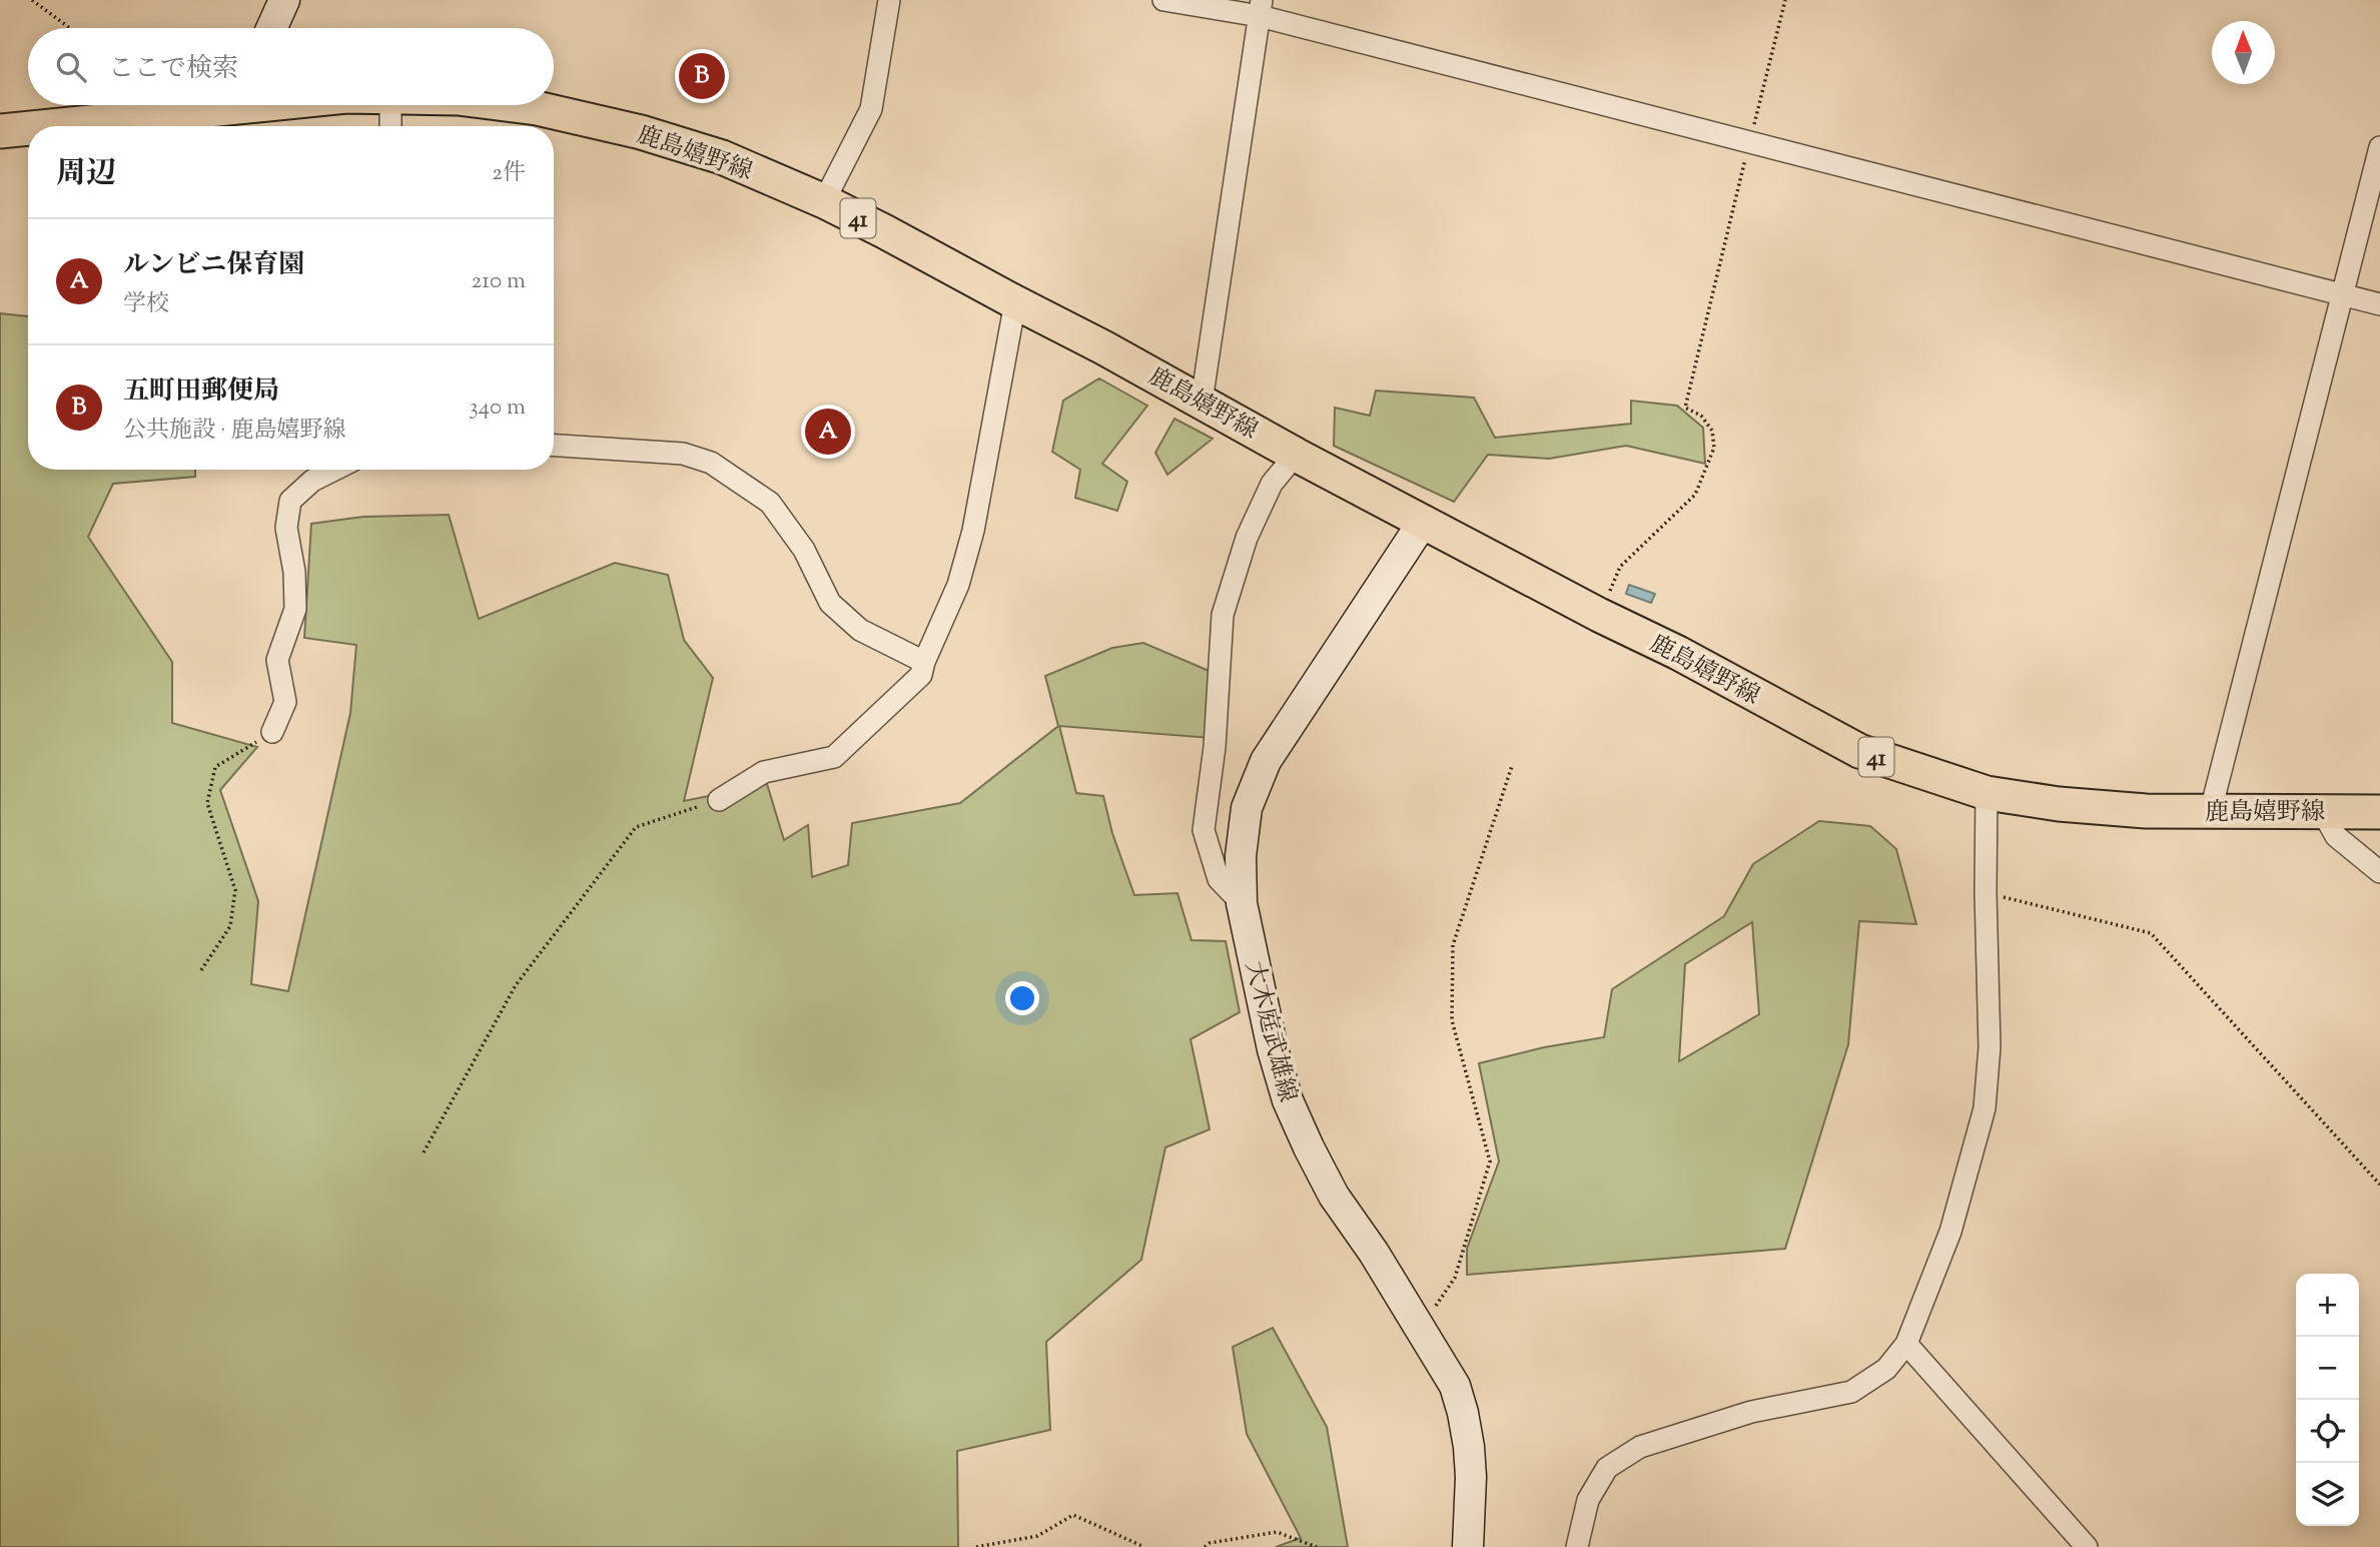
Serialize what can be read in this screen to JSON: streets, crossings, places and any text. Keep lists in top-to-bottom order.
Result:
{
  "streets": {
    "main road": ["鹿島嬉野線", "41", "大木庭武雄線"]
  },
  "crossings": [
    ["鹿島嬉野線", "大木庭武雄線"]
  ],
  "north": "top",
  "page": {
    "search": "ここで検索",
    "pins": ["B", "A"],
    "heading": ["周辺", "2件"],
    "list": [
      {
        "mark": "A",
        "name": "ルンビニ保育園",
        "note": "学校",
        "value": "210 m"
      },
      {
        "mark": "B",
        "name": "五町田郵便局",
        "note": "公共施設 · 鹿島嬉野線",
        "value": "340 m"
      }
    ],
    "map_buttons": ["+", "−"]
  }
}
